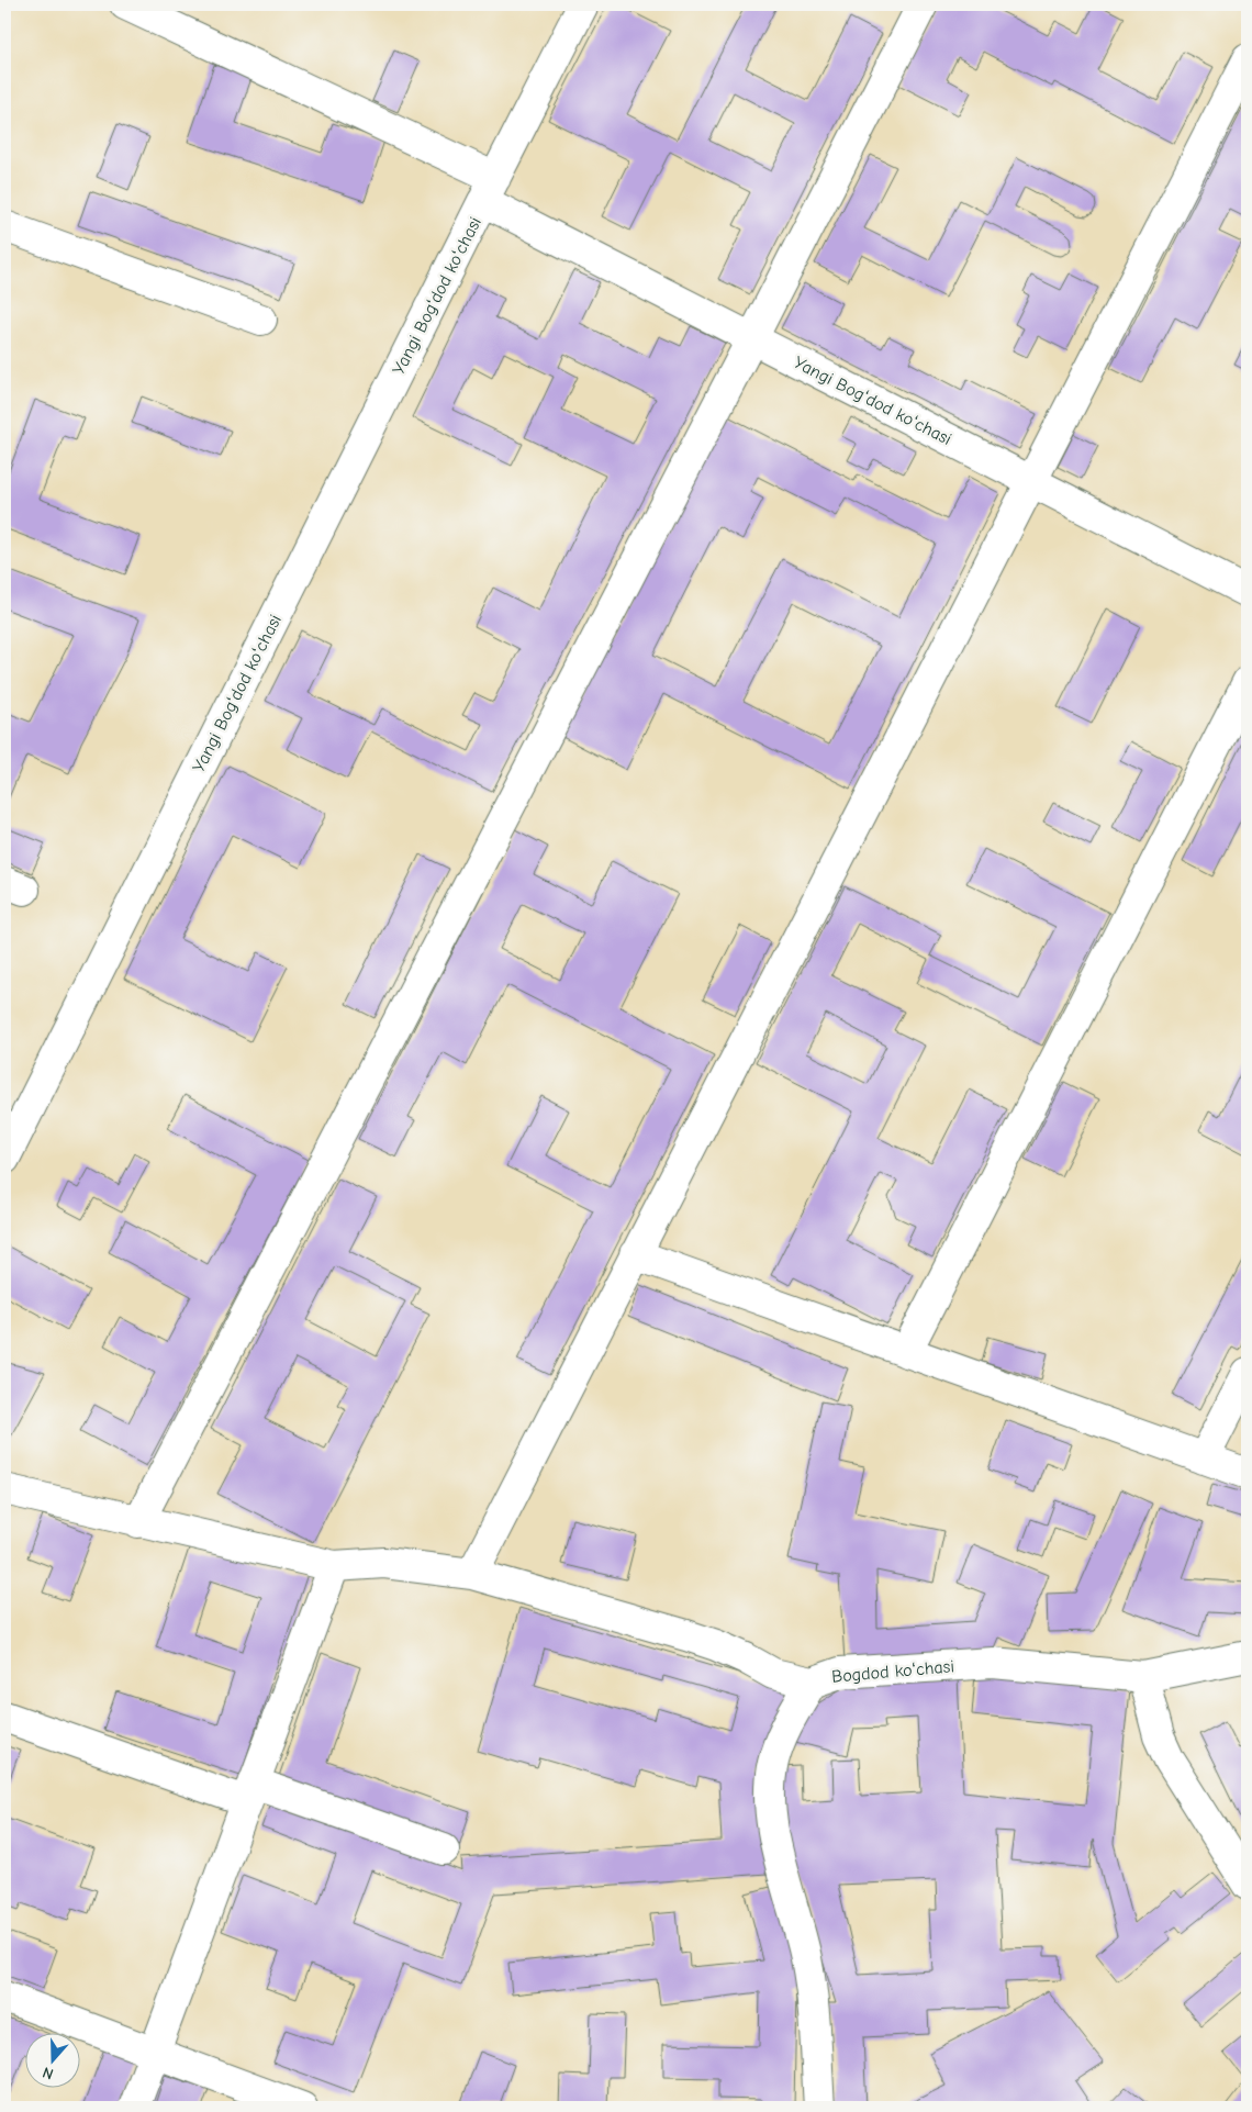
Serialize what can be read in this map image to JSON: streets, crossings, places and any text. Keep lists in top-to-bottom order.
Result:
{
  "streets": {
    "street": ["Yangi Bogʻdod koʻchasi", "Bogdod koʻchasi"]
  },
  "north": "bottom"
}
